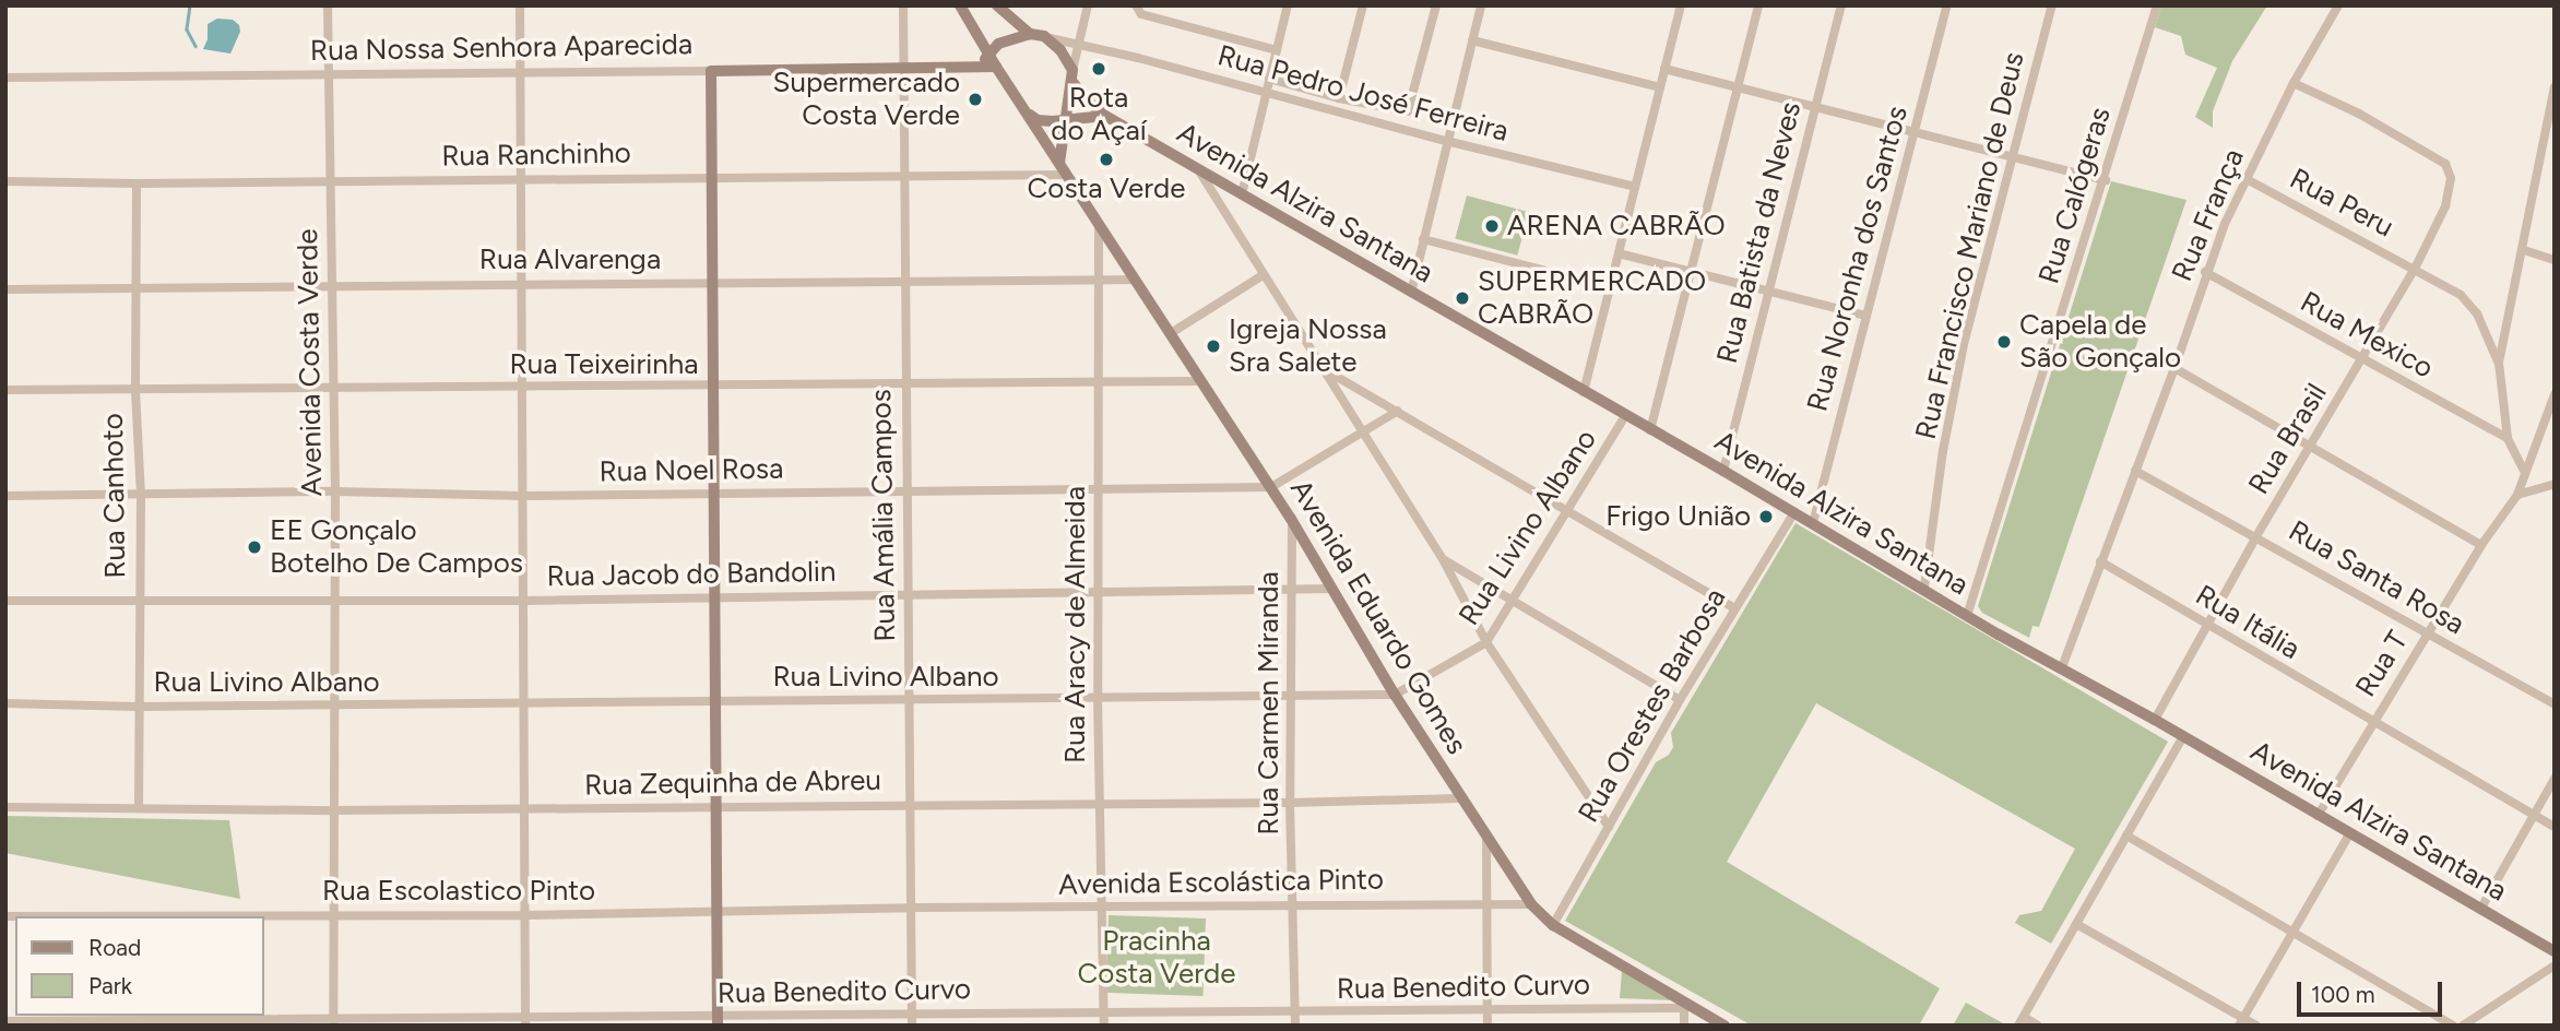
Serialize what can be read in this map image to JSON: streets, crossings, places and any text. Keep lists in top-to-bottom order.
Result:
{
  "streets": {
    "main road": ["Rua Nossa Senhora Aparecida", "Avenida Alzira Santana", "Avenida Eduardo Gomes"],
    "street": [
      "Rua Pedro José Ferreira",
      "Rua Ranchinho",
      "Rua Calógeras",
      "Rua Peru",
      "Rua França",
      "Rua Batista da Neves",
      "Rua Francisco Mariano de Deus",
      "Rua Noronha dos Santos",
      "Rua Alvarenga",
      "Rua Mexico",
      "Avenida Costa Verde",
      "Rua Teixeirinha",
      "Rua Brasil",
      "Rua Noel Rosa",
      "Rua Canhoto",
      "Rua Amália Campos",
      "Rua Livino Albano",
      "Rua Jacob do Bandolin",
      "Rua Santa Rosa",
      "Rua Itália",
      "Rua Aracy de Almeida",
      "Rua T",
      "Rua Carmen Miranda",
      "Rua Orestes Barbosa",
      "Rua Zequinha de Abreu",
      "Avenida Escolástica Pinto",
      "Rua Escolastico Pinto",
      "Rua Benedito Curvo"
    ]
  },
  "crossings": [
    ["Rua Nossa Senhora Aparecida", "Rua Pedro José Ferreira"],
    ["Rua Nossa Senhora Aparecida", "Avenida Alzira Santana"],
    ["Rua Nossa Senhora Aparecida", "Avenida Costa Verde"],
    ["Rua Nossa Senhora Aparecida", "Rua Amália Campos"],
    ["Rua Nossa Senhora Aparecida", "Avenida Eduardo Gomes"],
    ["Rua Pedro José Ferreira", "Avenida Alzira Santana"],
    ["Rua Pedro José Ferreira", "Avenida Eduardo Gomes"],
    ["Rua Ranchinho", "Avenida Costa Verde"],
    ["Rua Ranchinho", "Rua Canhoto"],
    ["Rua Ranchinho", "Rua Amália Campos"],
    ["Rua Ranchinho", "Avenida Eduardo Gomes"],
    ["Rua Calógeras", "Avenida Alzira Santana"],
    ["Avenida Alzira Santana", "Rua França"],
    ["Avenida Alzira Santana", "Rua Batista da Neves"],
    ["Avenida Alzira Santana", "Rua Francisco Mariano de Deus"],
    ["Avenida Alzira Santana", "Rua Noronha dos Santos"],
    ["Avenida Alzira Santana", "Rua Brasil"],
    ["Avenida Alzira Santana", "Rua Livino Albano"],
    ["Avenida Alzira Santana", "Avenida Eduardo Gomes"],
    ["Avenida Alzira Santana", "Rua T"],
    ["Avenida Alzira Santana", "Rua Orestes Barbosa"],
    ["Rua Peru", "Rua França"],
    ["Rua Peru", "Rua Brasil"],
    ["Rua França", "Rua Mexico"],
    ["Rua França", "Rua Brasil"],
    ["Rua França", "Rua Santa Rosa"],
    ["Rua França", "Rua Itália"],
    ["Rua Alvarenga", "Avenida Costa Verde"],
    ["Rua Alvarenga", "Rua Canhoto"],
    ["Rua Alvarenga", "Rua Amália Campos"],
    ["Rua Alvarenga", "Avenida Eduardo Gomes"],
    ["Rua Alvarenga", "Rua Aracy de Almeida"],
    ["Rua Mexico", "Rua Brasil"],
    ["Avenida Costa Verde", "Rua Teixeirinha"],
    ["Avenida Costa Verde", "Rua Noel Rosa"],
    ["Avenida Costa Verde", "Rua Livino Albano"],
    ["Avenida Costa Verde", "Rua Jacob do Bandolin"],
    ["Avenida Costa Verde", "Rua Zequinha de Abreu"],
    ["Avenida Costa Verde", "Rua Escolastico Pinto"],
    ["Avenida Costa Verde", "Rua Benedito Curvo"],
    ["Rua Teixeirinha", "Rua Canhoto"],
    ["Rua Teixeirinha", "Rua Amália Campos"],
    ["Rua Teixeirinha", "Avenida Eduardo Gomes"],
    ["Rua Teixeirinha", "Rua Aracy de Almeida"],
    ["Rua Brasil", "Rua Santa Rosa"],
    ["Rua Brasil", "Rua Itália"],
    ["Rua Noel Rosa", "Rua Canhoto"],
    ["Rua Noel Rosa", "Rua Amália Campos"],
    ["Rua Noel Rosa", "Avenida Eduardo Gomes"],
    ["Rua Noel Rosa", "Rua Aracy de Almeida"],
    ["Rua Canhoto", "Rua Livino Albano"],
    ["Rua Canhoto", "Rua Jacob do Bandolin"],
    ["Rua Canhoto", "Rua Zequinha de Abreu"],
    ["Rua Amália Campos", "Rua Livino Albano"],
    ["Rua Amália Campos", "Rua Jacob do Bandolin"],
    ["Rua Amália Campos", "Rua Zequinha de Abreu"],
    ["Rua Amália Campos", "Avenida Escolástica Pinto"],
    ["Rua Amália Campos", "Rua Escolastico Pinto"],
    ["Rua Amália Campos", "Rua Benedito Curvo"],
    ["Rua Livino Albano", "Avenida Eduardo Gomes"],
    ["Rua Livino Albano", "Rua Aracy de Almeida"],
    ["Rua Livino Albano", "Rua Carmen Miranda"],
    ["Rua Jacob do Bandolin", "Avenida Eduardo Gomes"],
    ["Rua Jacob do Bandolin", "Rua Aracy de Almeida"],
    ["Rua Jacob do Bandolin", "Rua Carmen Miranda"],
    ["Rua Santa Rosa", "Rua T"],
    ["Avenida Eduardo Gomes", "Rua Aracy de Almeida"],
    ["Avenida Eduardo Gomes", "Rua Carmen Miranda"],
    ["Avenida Eduardo Gomes", "Rua Orestes Barbosa"],
    ["Avenida Eduardo Gomes", "Rua Zequinha de Abreu"],
    ["Avenida Eduardo Gomes", "Avenida Escolástica Pinto"],
    ["Avenida Eduardo Gomes", "Rua Benedito Curvo"],
    ["Rua Itália", "Rua T"],
    ["Rua Aracy de Almeida", "Rua Zequinha de Abreu"],
    ["Rua Aracy de Almeida", "Avenida Escolástica Pinto"],
    ["Rua Aracy de Almeida", "Rua Benedito Curvo"],
    ["Rua Carmen Miranda", "Rua Zequinha de Abreu"],
    ["Rua Carmen Miranda", "Avenida Escolástica Pinto"],
    ["Rua Carmen Miranda", "Rua Benedito Curvo"],
    ["Avenida Escolástica Pinto", "Rua Escolastico Pinto"]
  ],
  "parks": ["Pracinha Costa Verde"],
  "places": [
    "Rota do Açaí",
    "Supermercado Costa Verde",
    "Costa Verde",
    "ARENA CABRÃO",
    "SUPERMERCADO CABRÃO",
    "Capela de São Gonçalo",
    "Igreja Nossa Sra Salete",
    "Frigo União",
    "EE Gonçalo Botelho De Campos"
  ],
  "legend": ["Road", "Park"],
  "scale_bar": "100 m"
}
